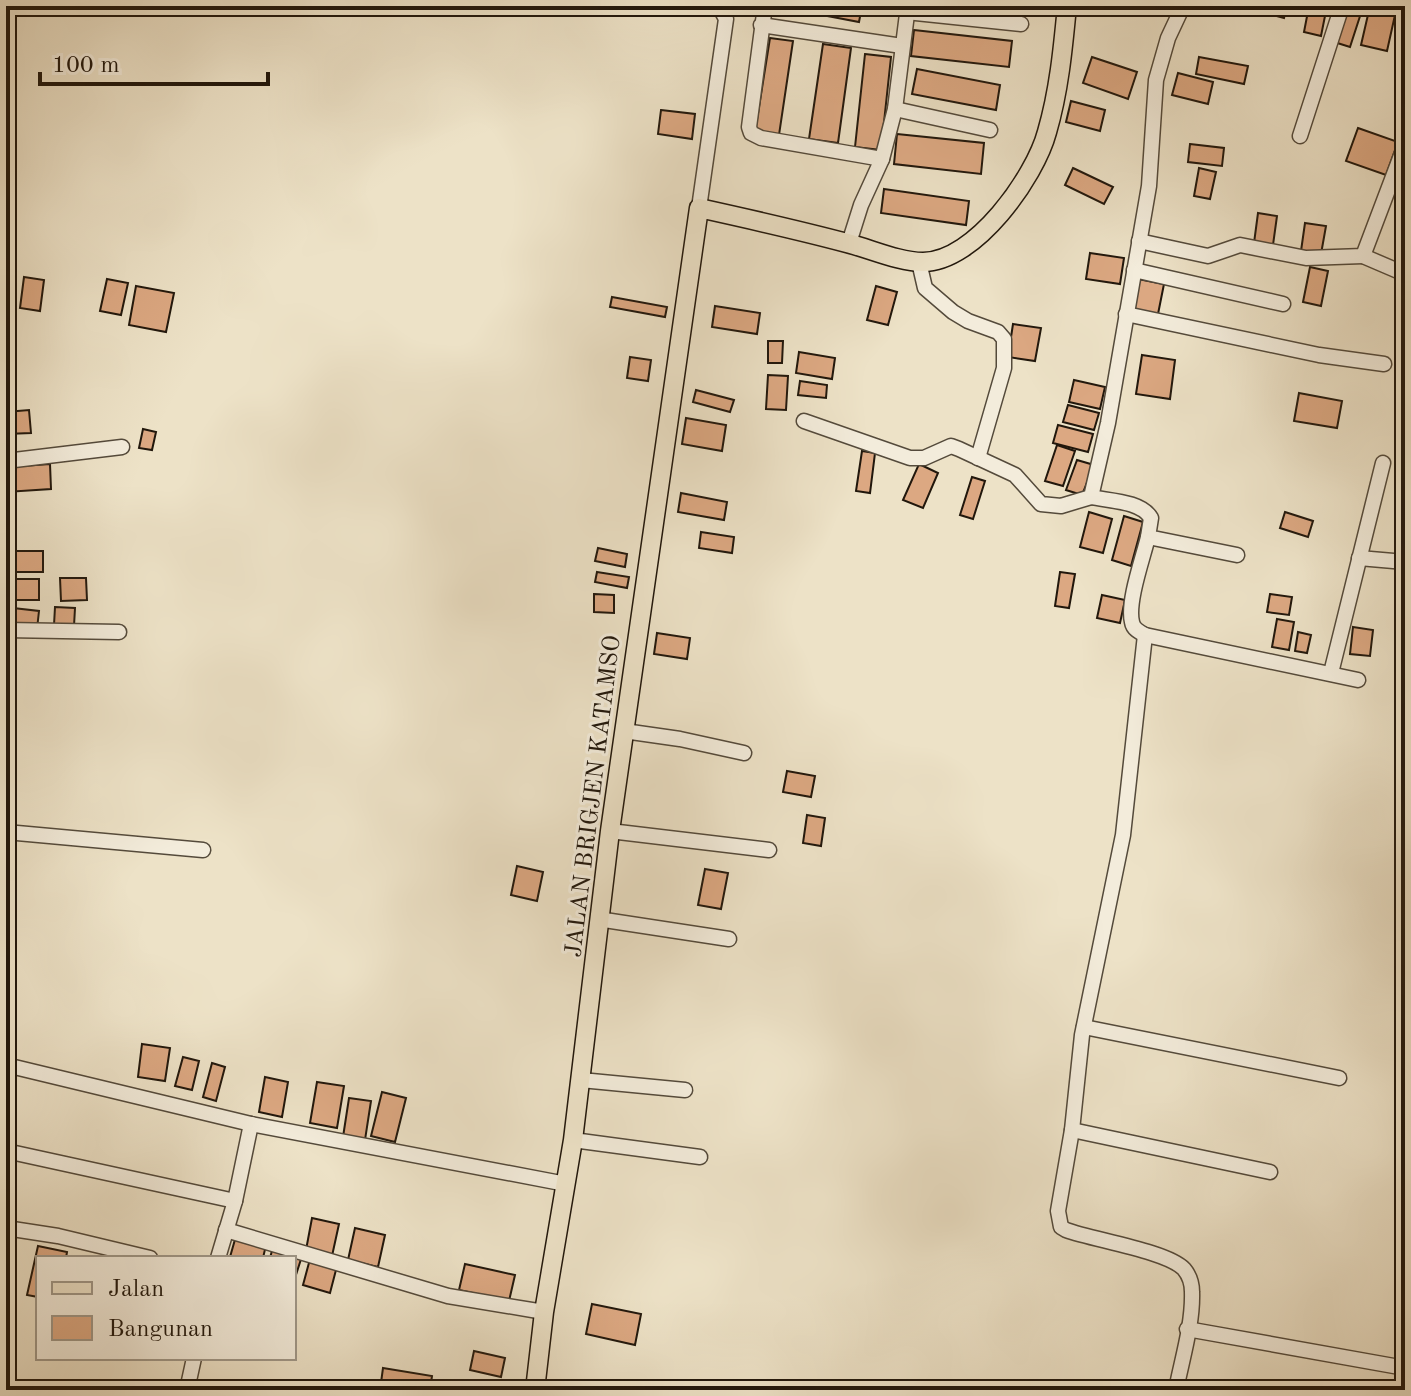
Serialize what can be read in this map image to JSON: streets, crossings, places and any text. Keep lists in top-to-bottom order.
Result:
{
  "streets": {
    "main road": ["JALAN BRIGJEN KATAMSO"]
  },
  "legend": ["Jalan", "Bangunan"],
  "scale_bar": "100 m"
}
